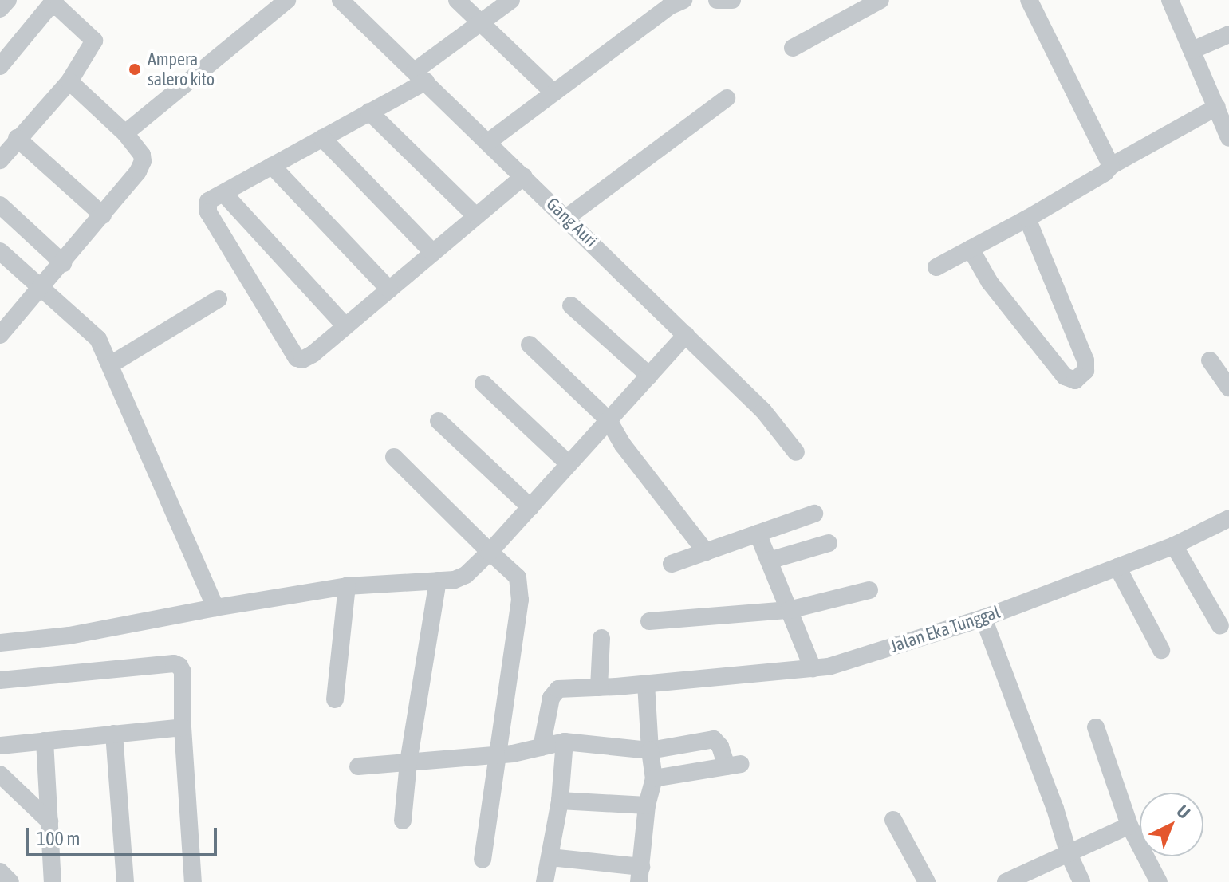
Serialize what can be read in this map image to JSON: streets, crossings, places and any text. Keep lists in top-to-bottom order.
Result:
{
  "streets": {
    "street": ["Gang Auri", "Jalan Eka Tunggal"]
  },
  "places": ["Ampera salero kito"],
  "scale_bar": "100 m",
  "north": "top right"
}
